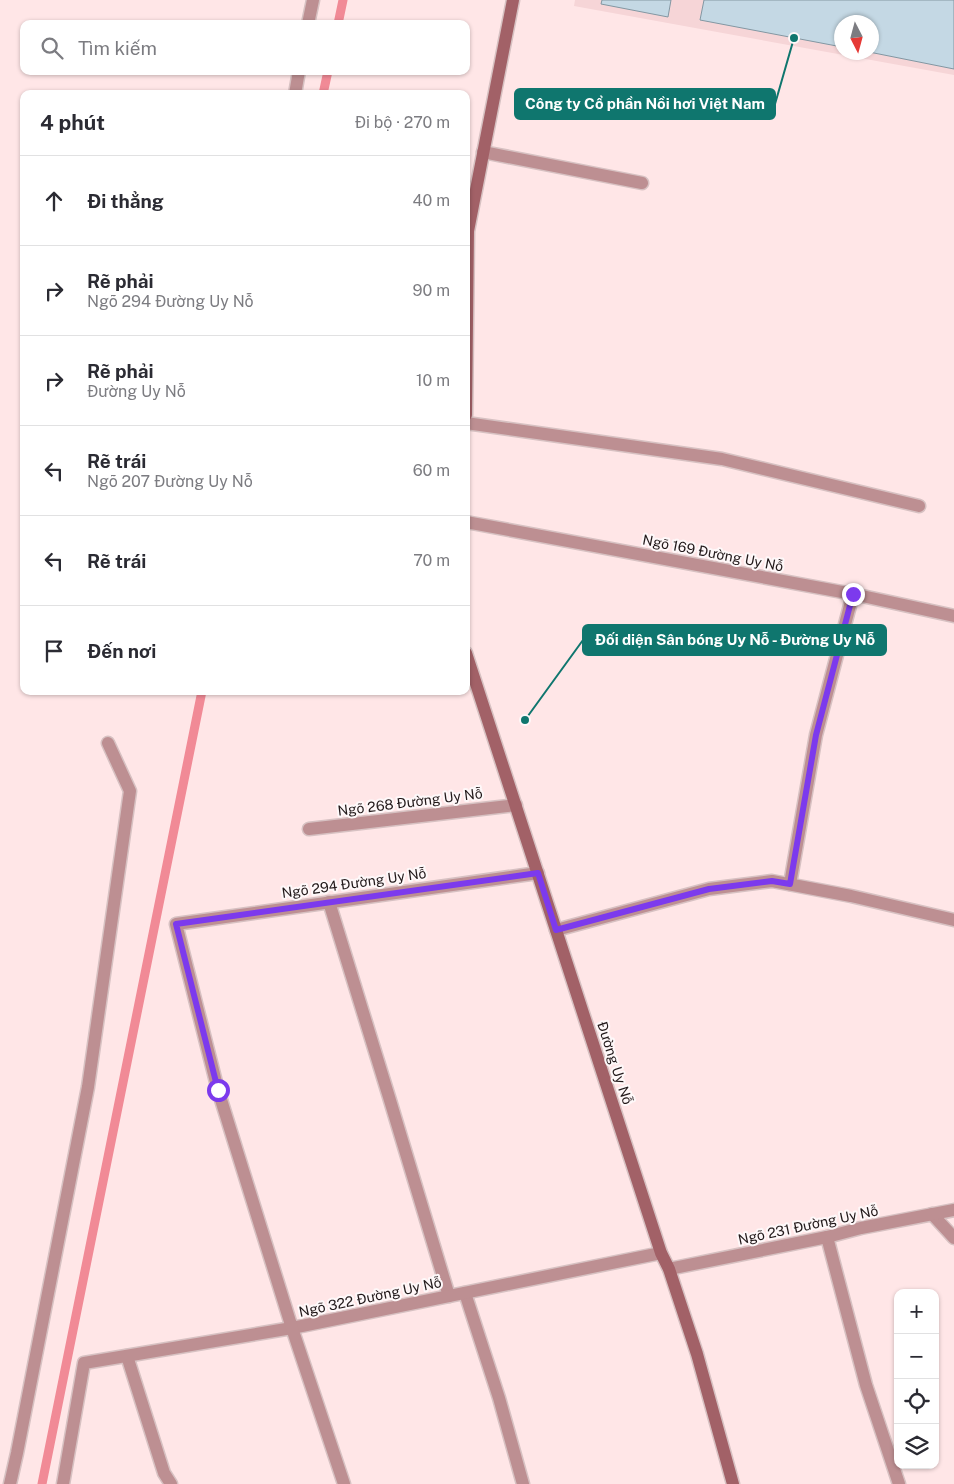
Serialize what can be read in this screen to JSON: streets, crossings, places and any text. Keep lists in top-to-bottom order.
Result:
{
  "streets": {
    "street": [
      "Ngõ 169 Đường Uy Nỗ",
      "Ngõ 268 Đường Uy Nỗ",
      "Ngõ 294 Đường Uy Nỗ",
      "Đường Uy Nỗ",
      "Ngõ 231 Đường Uy Nỗ",
      "Ngõ 322 Đường Uy Nỗ"
    ]
  },
  "crossings": [
    ["Ngõ 268 Đường Uy Nỗ", "Đường Uy Nỗ"],
    ["Ngõ 294 Đường Uy Nỗ", "Đường Uy Nỗ"],
    ["Ngõ 294 Đường Uy Nỗ", "Ngõ 322 Đường Uy Nỗ"],
    ["Đường Uy Nỗ", "Ngõ 231 Đường Uy Nỗ"],
    ["Đường Uy Nỗ", "Ngõ 322 Đường Uy Nỗ"]
  ],
  "places": ["Công ty Cổ phần Nồi hơi Việt Nam", "Đối diện Sân bóng Uy Nỗ - Đường Uy Nỗ"],
  "north": "bottom",
  "page": {
    "search": "Tìm kiếm",
    "heading": ["4 phút", "Đi bộ · 270 m"],
    "list": [
      ["Đi thẳng", "40 m"],
      ["Rẽ phải", "Ngõ 294 Đường Uy Nỗ", "90 m"],
      ["Rẽ phải", "Đường Uy Nỗ", "10 m"],
      ["Rẽ trái", "Ngõ 207 Đường Uy Nỗ", "60 m"],
      ["Rẽ trái", "70 m"],
      "Đến nơi"
    ],
    "map_buttons": ["+", "−"]
  }
}
